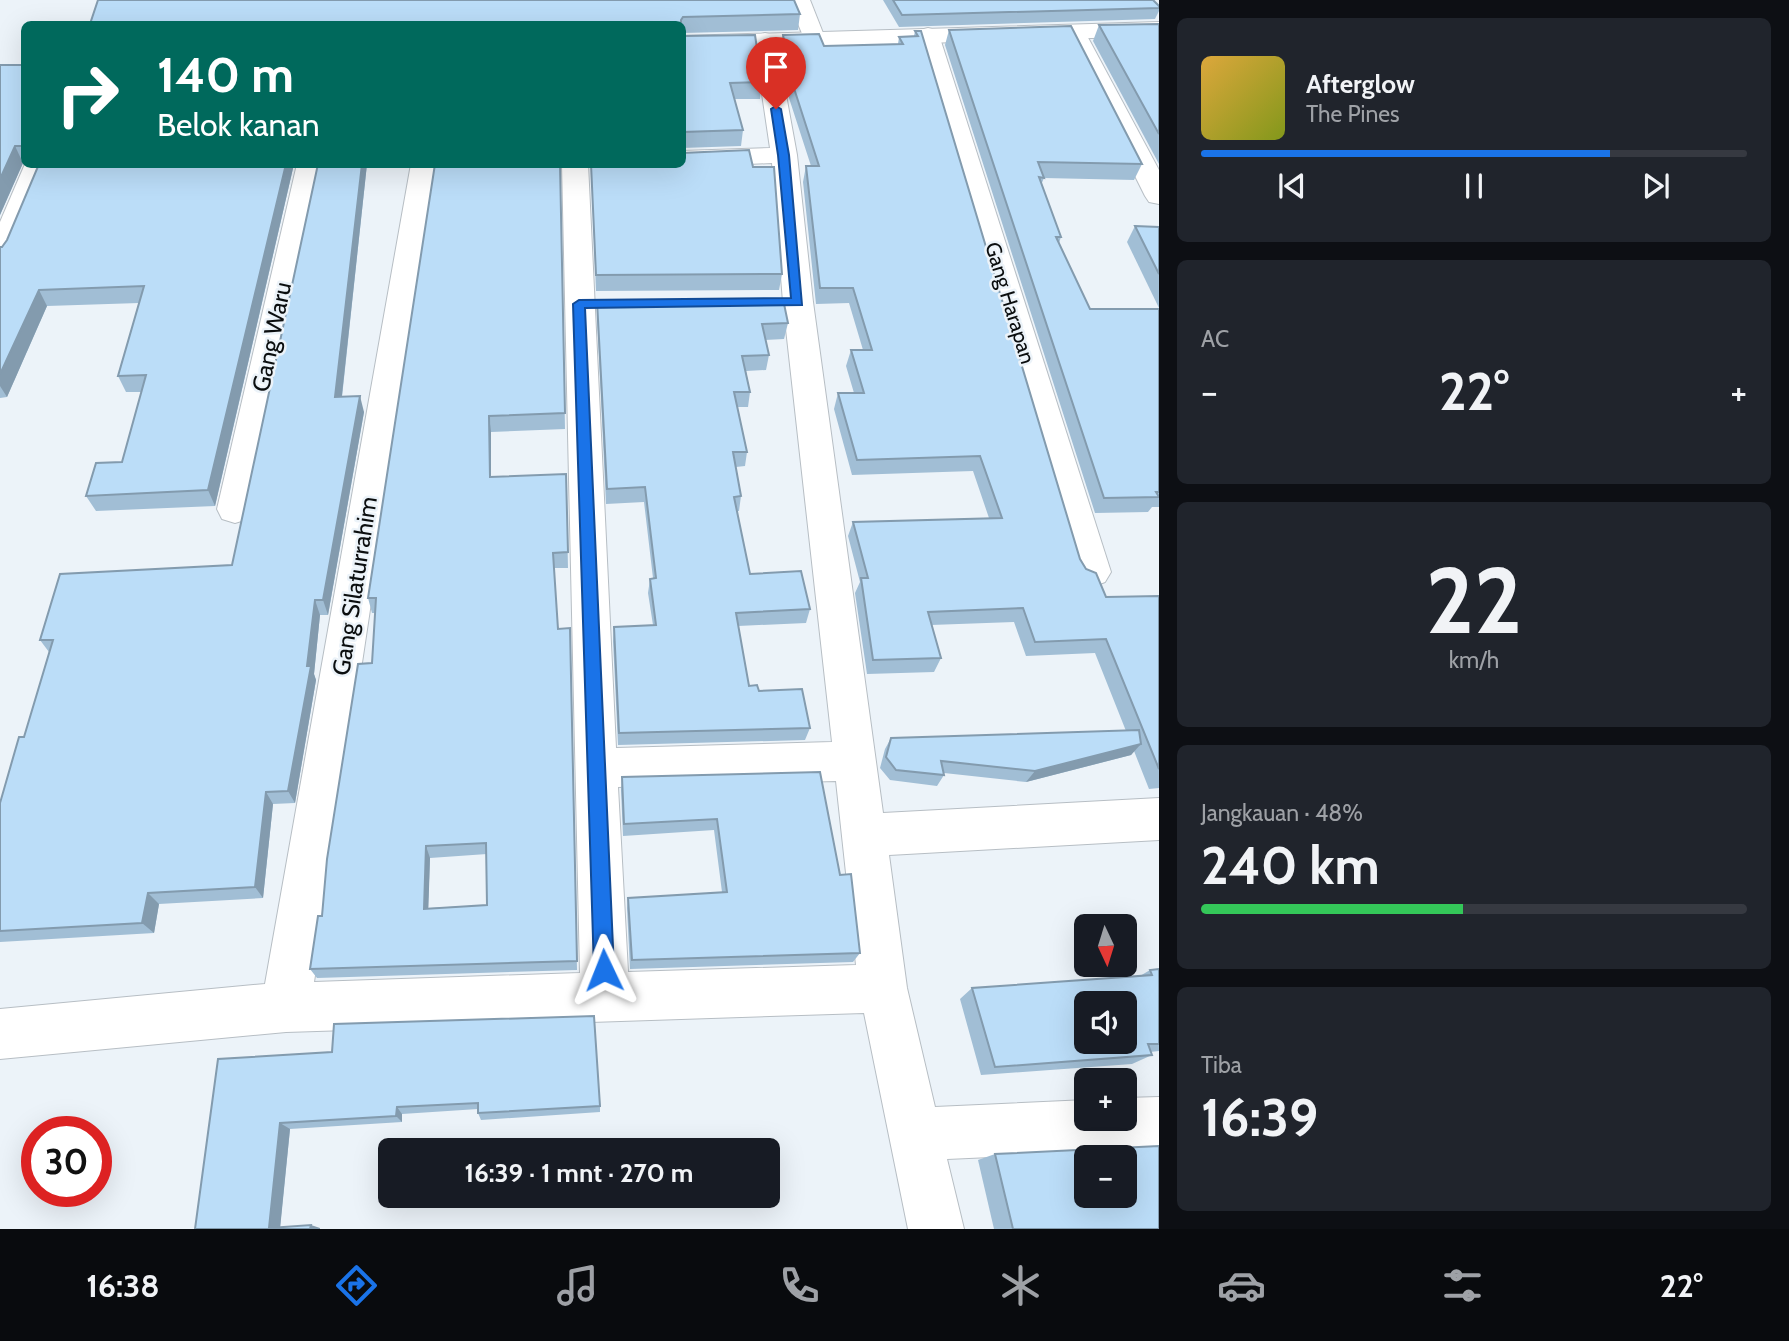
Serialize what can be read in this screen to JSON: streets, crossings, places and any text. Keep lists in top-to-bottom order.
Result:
{
  "streets": {
    "street": ["Gang Harapan", "Gang Waru", "Gang Silaturrahim"]
  },
  "north": "bottom",
  "page": {
    "turn": ["140 m", "Belok kanan"],
    "song": ["Afterglow", "The Pines"],
    "tile": [
      "AC",
      ["22", "km/h"],
      ["Jangkauan · 48%", "240 km"],
      ["Tiba", "16:39"]
    ],
    "heat": ["−", "22°", "+"],
    "map_buttons": ["+", "−"],
    "limit": "30",
    "trip": "16:39 · 1 mnt · 270 m",
    "tabs": ["16:38", "22°"]
  }
}
